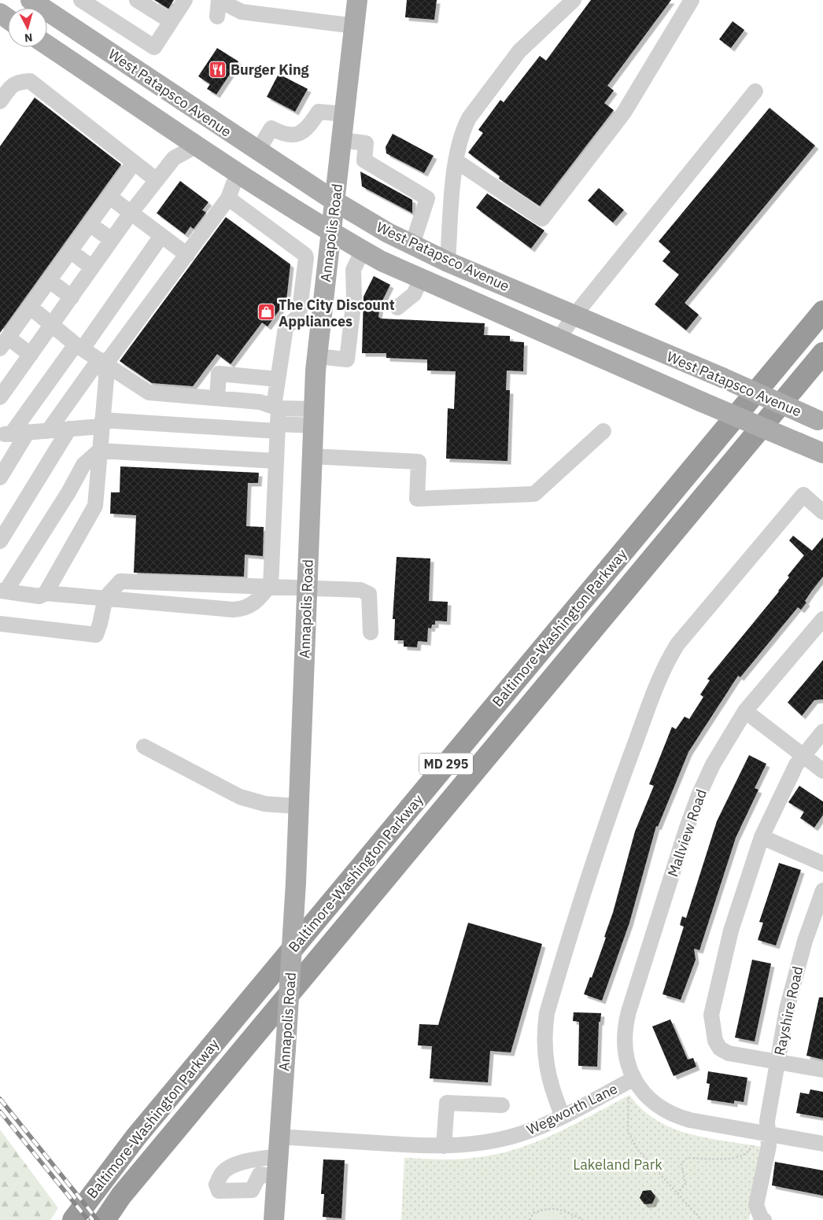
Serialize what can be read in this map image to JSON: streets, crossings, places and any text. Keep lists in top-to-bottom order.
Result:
{
  "streets": {
    "highway": ["Baltimore-Washington Parkway", "MD 295"],
    "main road": ["West Patapsco Avenue", "Annapolis Road"],
    "street": ["Mallview Road", "Rayshire Road", "Wegworth Lane"]
  },
  "crossings": [
    ["West Patapsco Avenue", "Annapolis Road"],
    ["Annapolis Road", "Wegworth Lane"],
    ["Mallview Road", "Wegworth Lane"],
    ["Rayshire Road", "Wegworth Lane"]
  ],
  "parks": ["Lakeland Park"],
  "places": {
    "restaurant": ["Burger King"],
    "shop": ["The City Discount Appliances"]
  },
  "north": "bottom"
}
